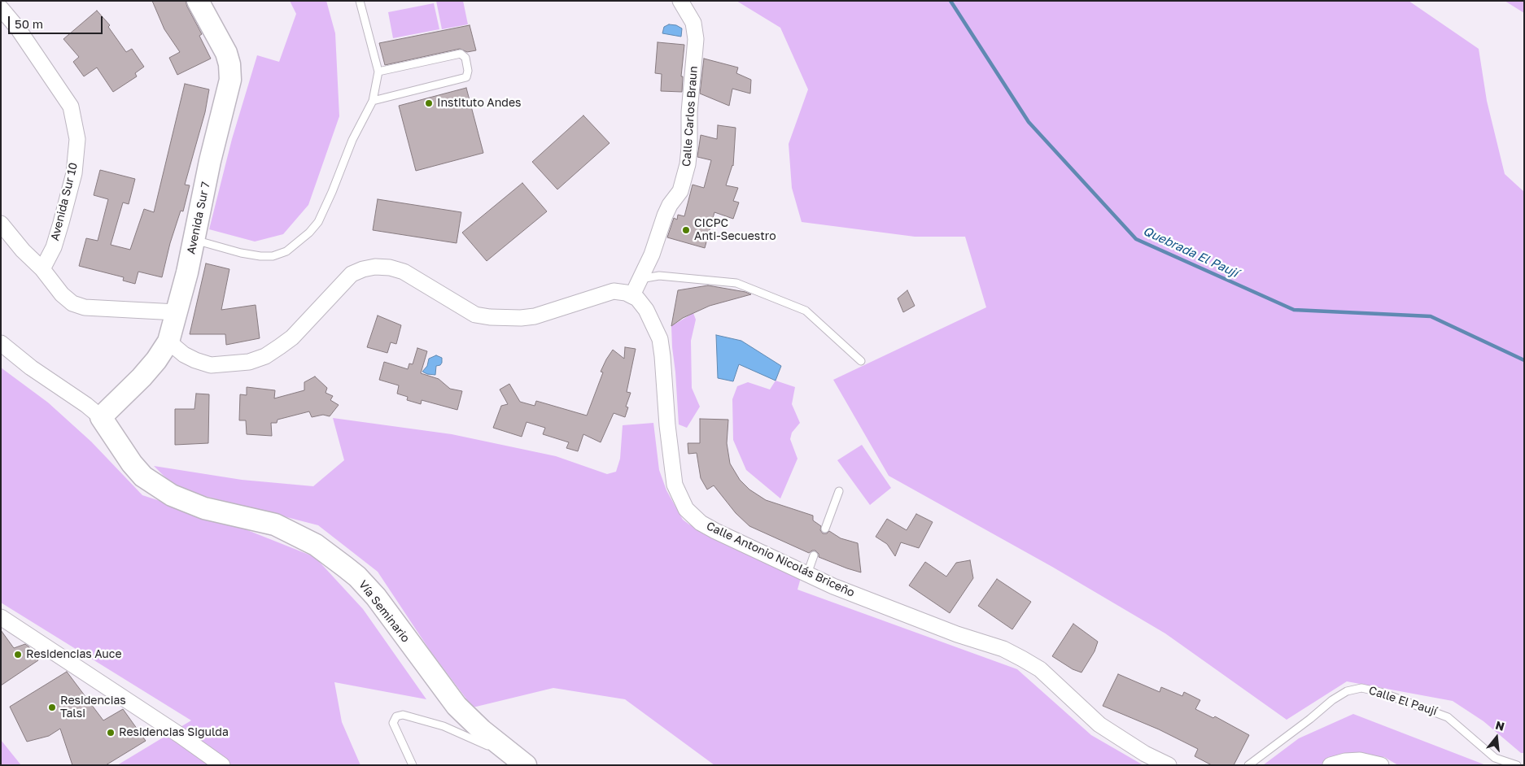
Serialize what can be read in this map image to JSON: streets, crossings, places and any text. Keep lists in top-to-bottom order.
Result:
{
  "streets": {
    "main road": ["Avenida Sur 7", "Vía Seminario"],
    "street": ["Calle Carlos Braun", "Avenida Sur 10", "Calle Antonio Nicolás Briceño"],
    "lane": ["Calle El Paují"]
  },
  "crossings": [
    ["Calle Carlos Braun", "Calle Antonio Nicolás Briceño"],
    ["Avenida Sur 7", "Vía Seminario"]
  ],
  "water": ["Quebrada El Paují"],
  "places": [
    "Instituto Andes",
    "CICPC Anti-Secuestro",
    "Residencias Auce",
    "Residencias Talsi",
    "Residencias Sigulda"
  ],
  "scale_bar": "50 m",
  "north": "top"
}
